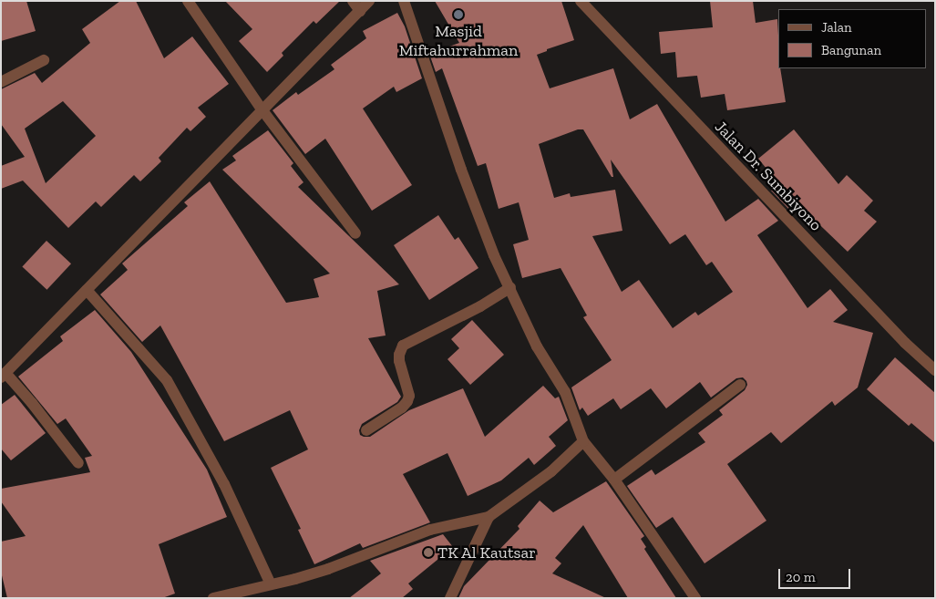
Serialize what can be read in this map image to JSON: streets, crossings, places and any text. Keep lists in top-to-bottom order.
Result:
{
  "streets": {
    "street": ["Jalan Dr. Sumbiyono"]
  },
  "places": ["Masjid Miftahurrahman", "TK Al Kautsar"],
  "legend": ["Jalan", "Bangunan"],
  "scale_bar": "20 m"
}
